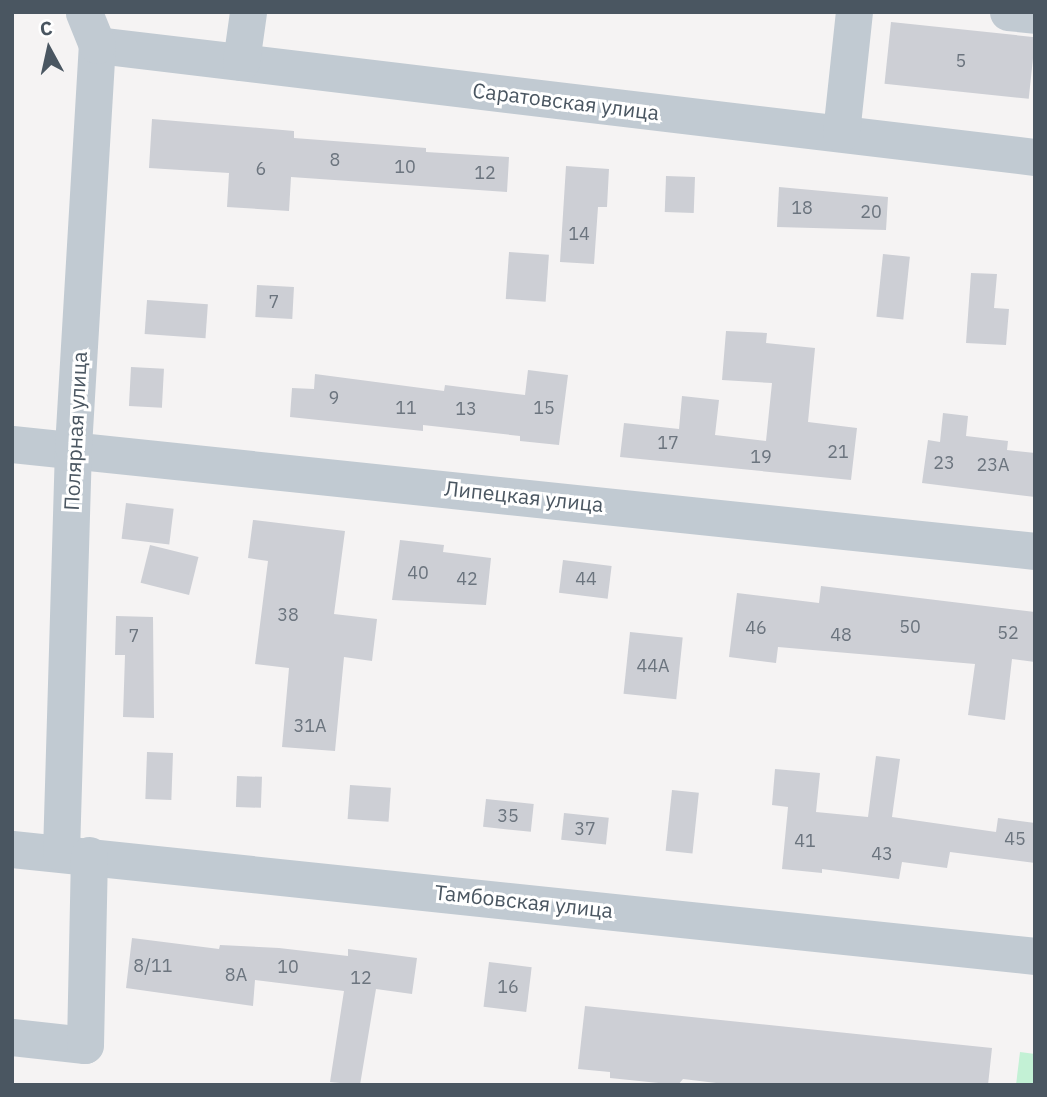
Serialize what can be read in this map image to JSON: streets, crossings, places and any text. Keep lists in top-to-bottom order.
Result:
{
  "streets": {
    "street": [
      "Саратовская улица",
      "Полярная улица",
      "Липецкая улица",
      "Тамбовская улица"
    ]
  },
  "crossings": [
    ["Саратовская улица", "Полярная улица"],
    ["Полярная улица", "Липецкая улица"],
    ["Полярная улица", "Тамбовская улица"]
  ],
  "house_numbers": [
    "5",
    "8",
    "10",
    "6",
    "12",
    "18",
    "20",
    "14",
    "7",
    "9",
    "11",
    "15",
    "13",
    "17",
    "21",
    "19",
    "23",
    "23А",
    "40",
    "42",
    "44",
    "38",
    "50",
    "46",
    "52",
    "48",
    "7",
    "44А",
    "31А",
    "35",
    "37",
    "45",
    "41",
    "43",
    "8/11",
    "10",
    "8А",
    "12",
    "16"
  ],
  "north": "top"
}
